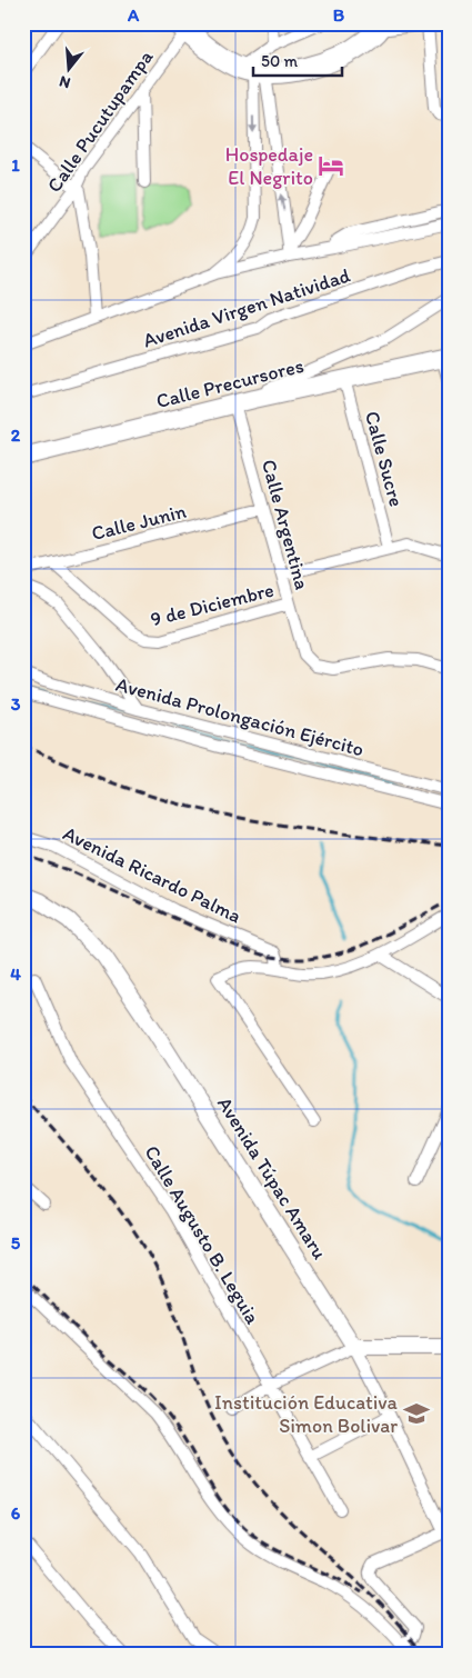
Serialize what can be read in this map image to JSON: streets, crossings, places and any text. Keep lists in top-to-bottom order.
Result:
{
  "streets": {
    "main road": ["Calle Precursores"],
    "street": [
      "Calle Pucutupampa",
      "Avenida Virgen Natividad",
      "Calle Sucre",
      "Calle Junin",
      "Calle Argentina",
      "9 de Diciembre",
      "Avenida Prolongación Ejército",
      "Avenida Ricardo Palma",
      "Avenida Túpac Amaru",
      "Calle Augusto B. Leguia"
    ]
  },
  "crossings": [
    ["Calle Precursores", "Calle Sucre"],
    ["Calle Precursores", "Calle Argentina"],
    ["Calle Junin", "Calle Argentina"],
    ["Calle Junin", "9 de Diciembre"],
    ["Calle Argentina", "9 de Diciembre"]
  ],
  "places": {
    "hotel": ["Hospedaje El Negrito"],
    "school or university": ["Institución Educativa Simon Bolivar"]
  },
  "scale_bar": "50 m",
  "north": "bottom",
  "grid": {
    "columns": ["A", "B"],
    "rows": [
      "1",
      "2",
      "3",
      "4",
      "5",
      "6"
    ]
  }
}
